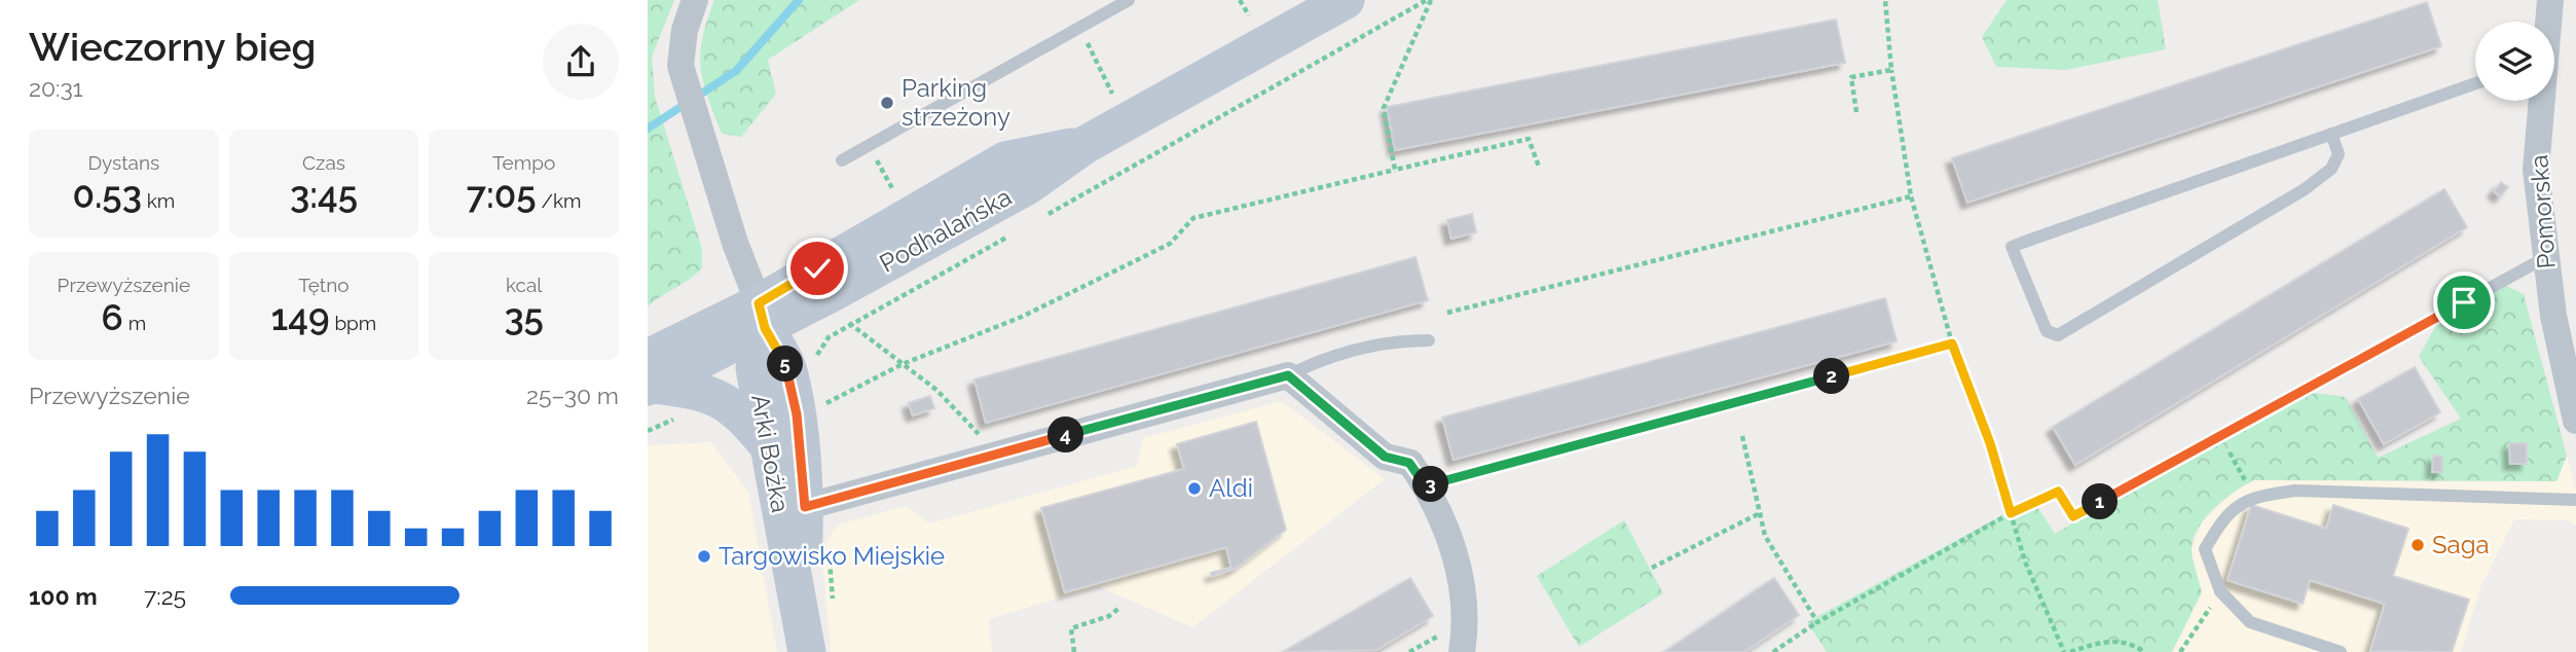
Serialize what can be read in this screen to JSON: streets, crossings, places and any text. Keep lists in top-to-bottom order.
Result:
{
  "streets": {
    "street": ["Pomorska", "Podhalańska", "Arki Bożka"]
  },
  "crossings": [
    ["Podhalańska", "Arki Bożka"]
  ],
  "places": [
    "Parking strzeżony",
    "Aldi",
    "Saga",
    "Targowisko Miejskie"
  ],
  "page": {
    "heading": ["Wieczorny bieg", "20:31"],
    "stats": [
      ["Dystans", "0.53 km"],
      ["Czas", "3:45"],
      ["Tempo", "7:05 /km"],
      ["Przewyższenie", "6 m"],
      ["Tętno", "149 bpm"],
      ["kcal", "35"]
    ],
    "pins": [
      "5",
      "2",
      "4",
      "3",
      "1"
    ],
    "chart": ["Przewyższenie", "25–30 m"],
    "list": [
      {
        "name": "100 m",
        "note": "7:25"
      }
    ]
  }
}
